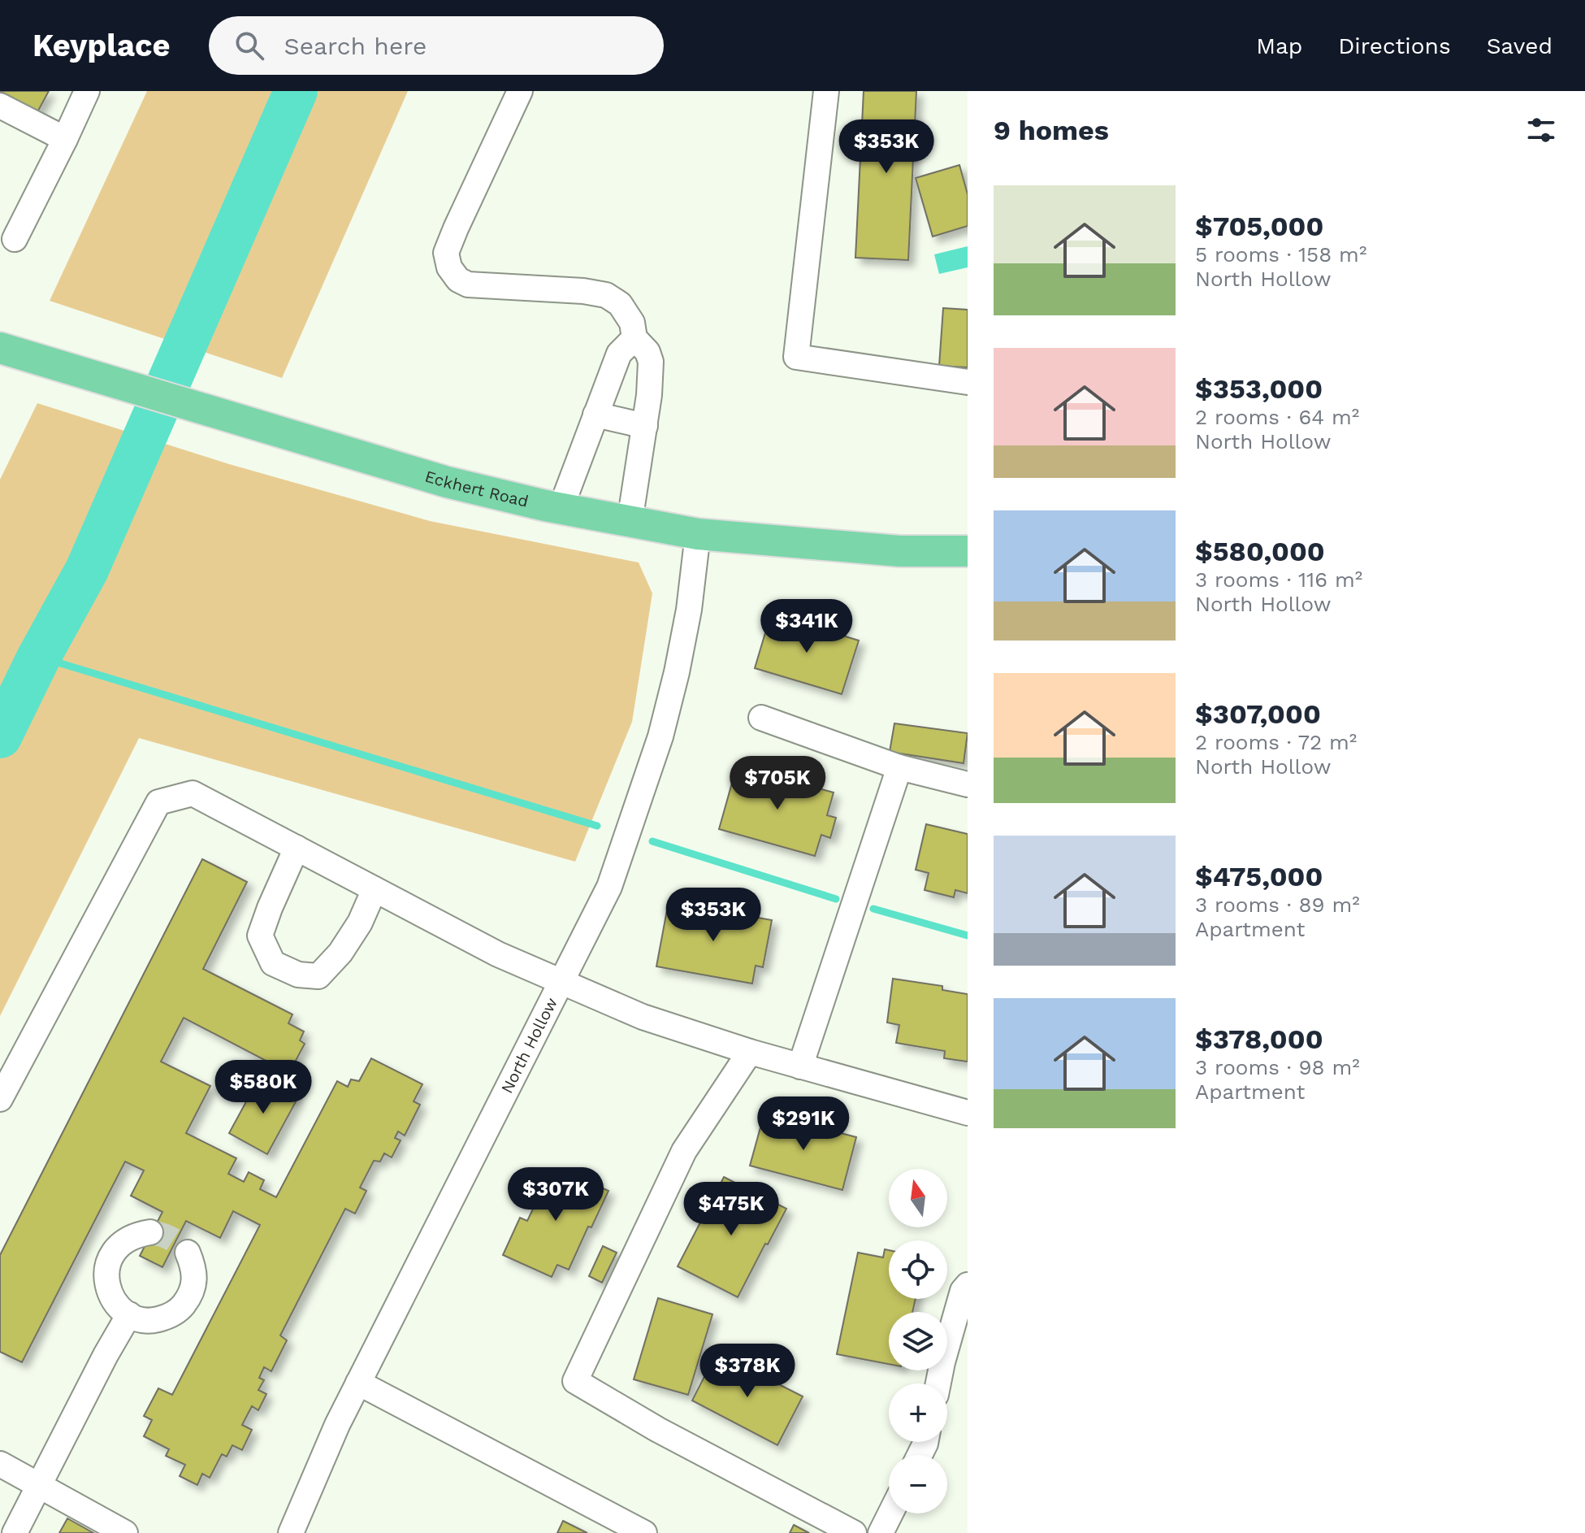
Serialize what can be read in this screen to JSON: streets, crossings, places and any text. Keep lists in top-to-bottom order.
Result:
{
  "streets": {
    "main road": ["Eckhert Road"],
    "street": ["North Hollow"]
  },
  "crossings": [
    ["Eckhert Road", "North Hollow"]
  ],
  "north": "top",
  "page": {
    "header": "Keyplace",
    "search": "Search here",
    "nav": ["Map", "Directions", "Saved"],
    "heading": "9 homes",
    "price": [
      "$353K",
      "$341K",
      "$705K",
      "$353K",
      "$580K",
      "$291K",
      "$307K",
      "$475K",
      "$378K"
    ],
    "list": [
      {
        "name": "$705,000",
        "note": "5 rooms · 158 m² · North Hollow"
      },
      {
        "name": "$353,000",
        "note": "2 rooms · 64 m² · North Hollow"
      },
      {
        "name": "$580,000",
        "note": "3 rooms · 116 m² · North Hollow"
      },
      {
        "name": "$307,000",
        "note": "2 rooms · 72 m² · North Hollow"
      },
      {
        "name": "$475,000",
        "note": "3 rooms · 89 m² · Apartment"
      },
      {
        "name": "$378,000",
        "note": "3 rooms · 98 m² · Apartment"
      }
    ],
    "map_buttons": ["+", "−"]
  }
}
